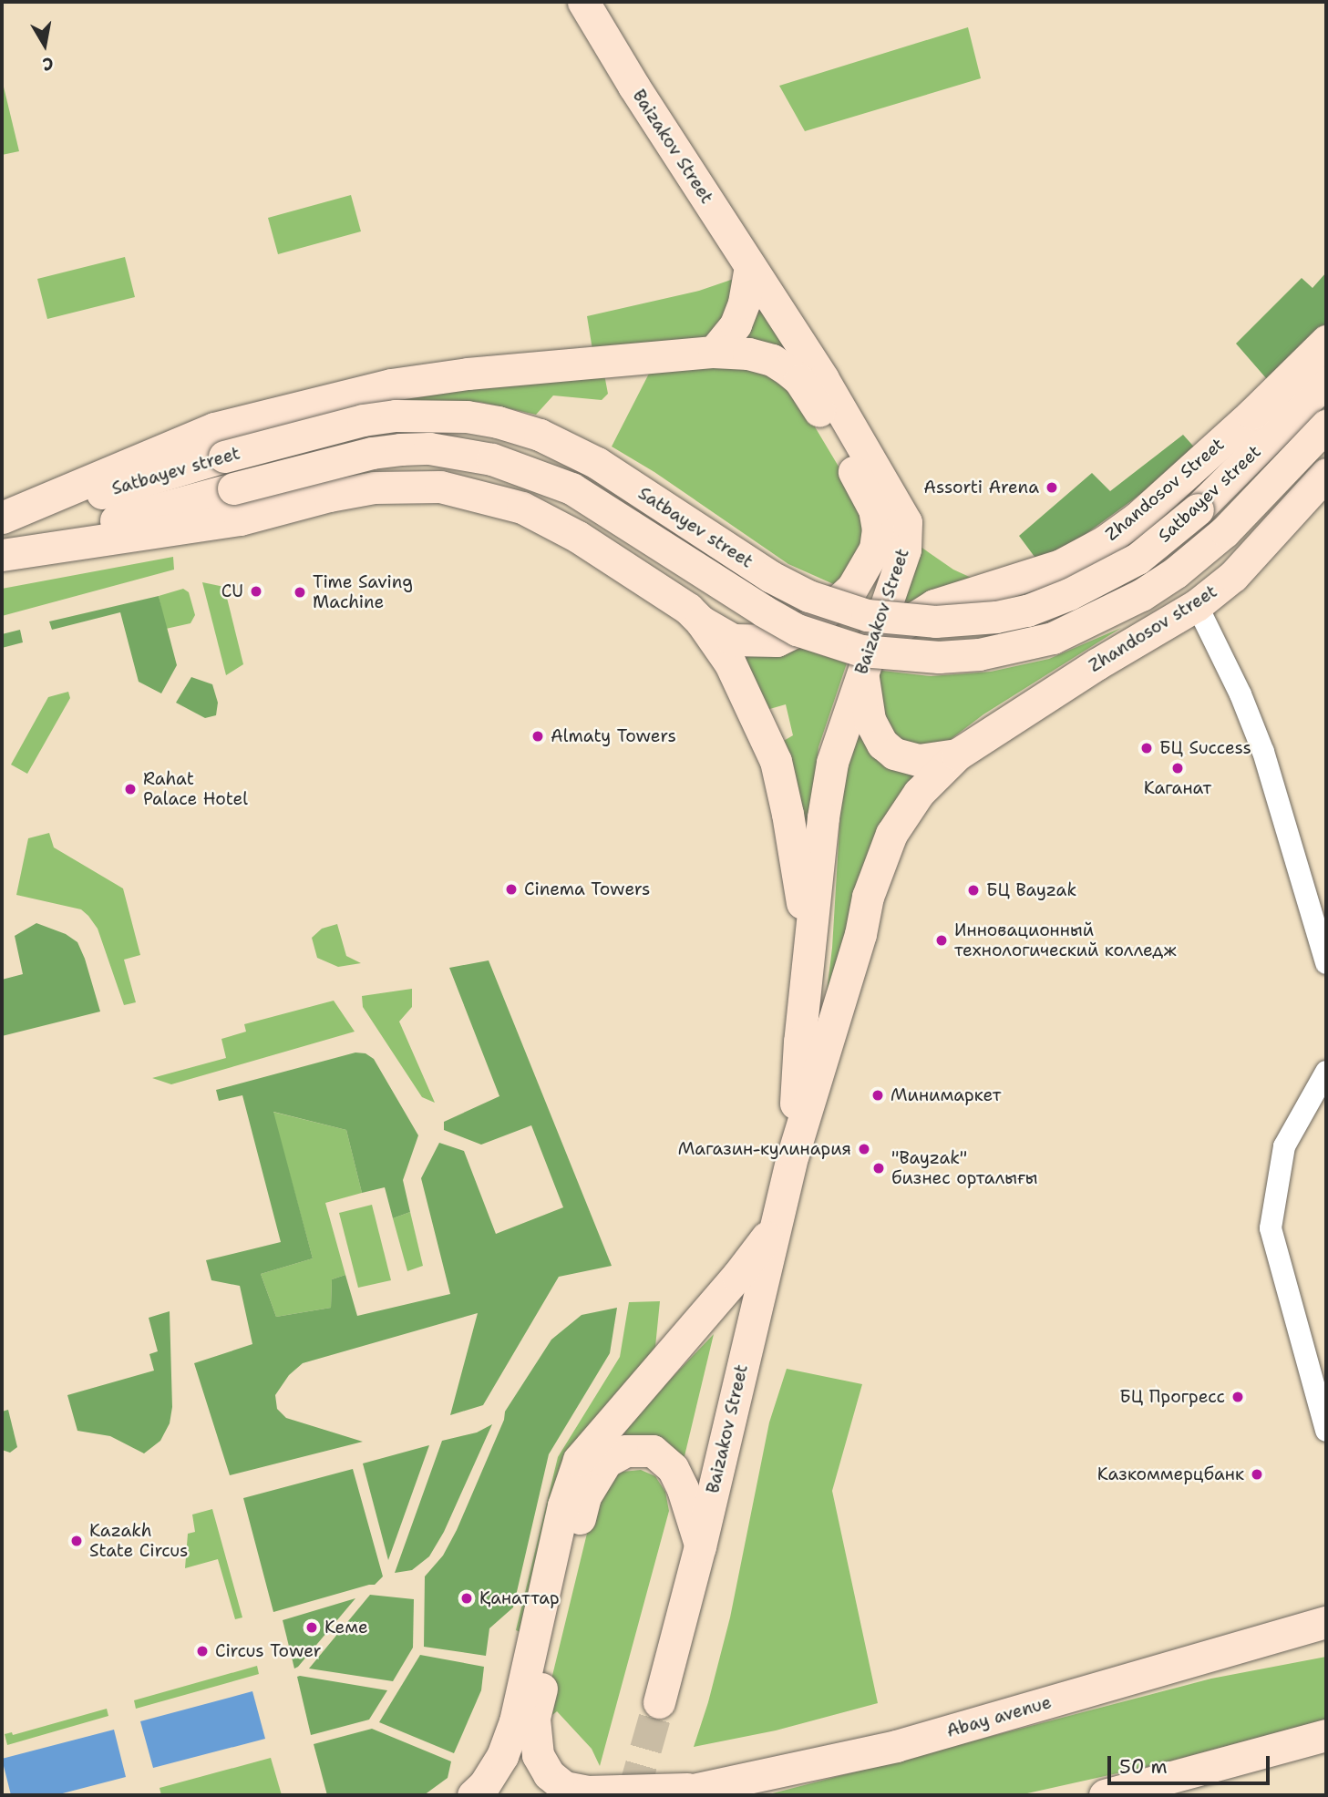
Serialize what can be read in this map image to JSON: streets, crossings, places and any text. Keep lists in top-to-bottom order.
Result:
{
  "streets": {
    "main road": [
      "Baizakov Street",
      "Satbayev street",
      "Zhandosov Street",
      "Zhandosov street",
      "Abay avenue"
    ]
  },
  "crossings": [
    ["Baizakov Street", "Zhandosov Street"],
    ["Baizakov Street", "Zhandosov street"],
    ["Baizakov Street", "Abay avenue"]
  ],
  "places": [
    "Assorti Arena",
    "CU",
    "Time Saving Machine",
    "Almaty Towers",
    "БЦ Success",
    "Каганат",
    "Rahat Palace Hotel",
    "Cinema Towers",
    "БЦ Bayzak",
    "Инновационный технологический колледж",
    "Минимаркет",
    "Магазин-кулинария",
    "\"Bayzak\" бизнес орталығы",
    "БЦ Прогресс",
    "Казкоммерцбанк",
    "Kazakh State Circus",
    "Қанаттар",
    "Кеме",
    "Circus Tower"
  ],
  "scale_bar": "50 m",
  "north": "bottom"
}
